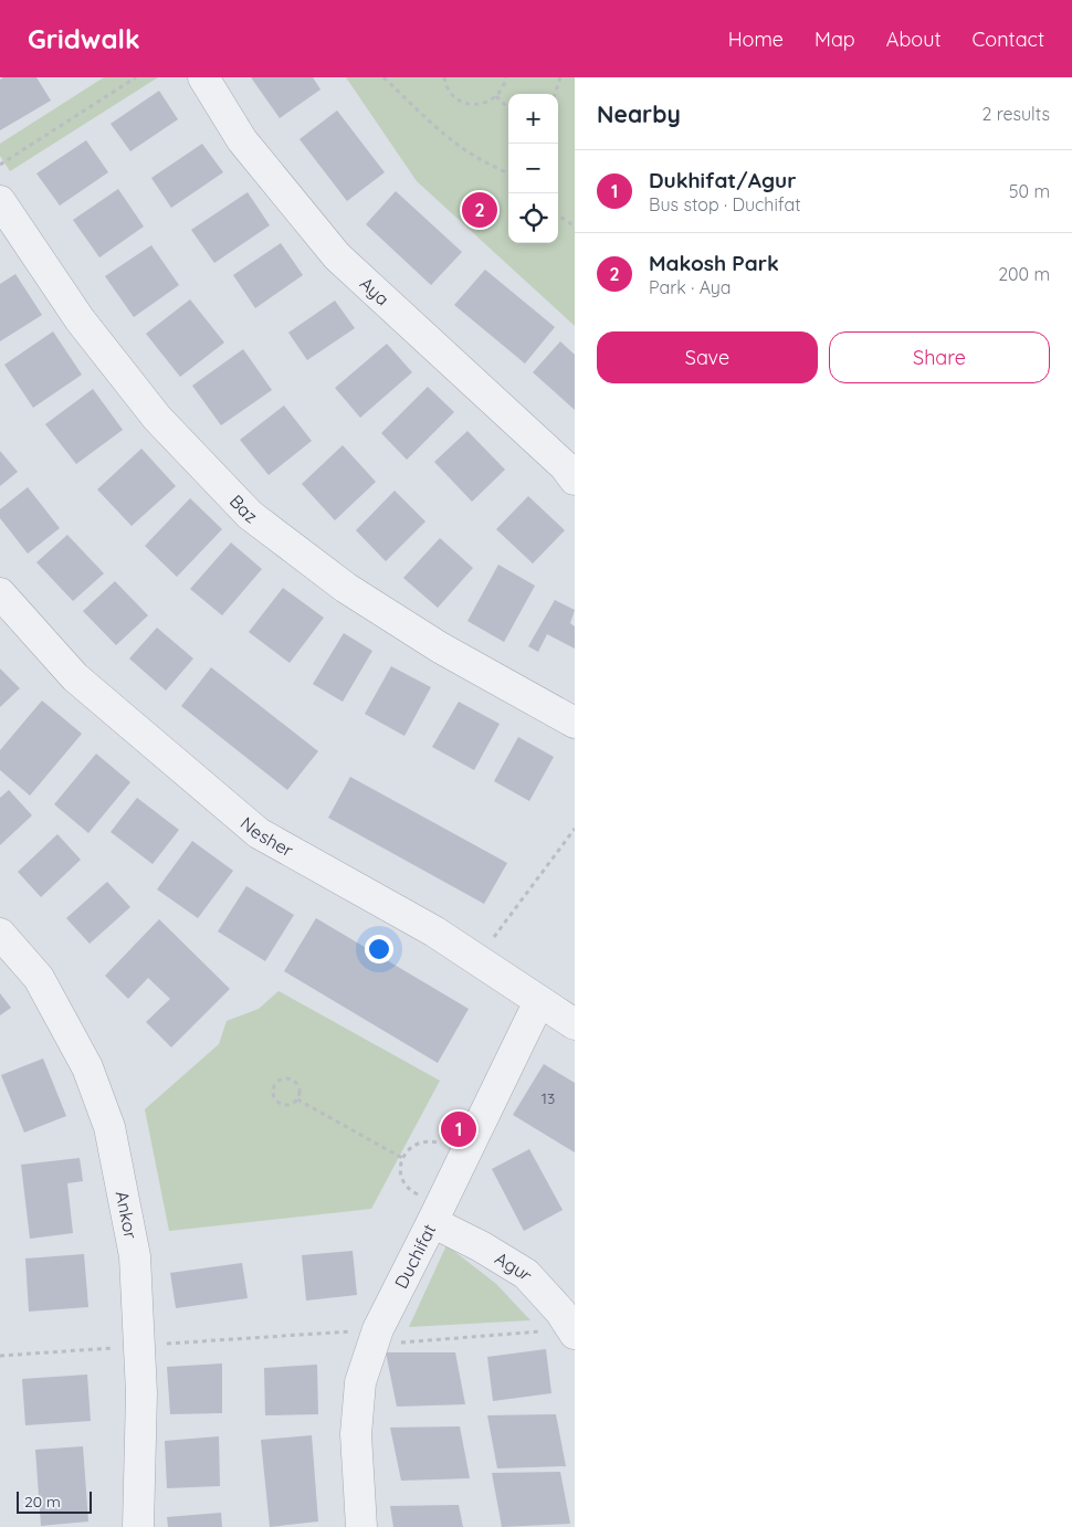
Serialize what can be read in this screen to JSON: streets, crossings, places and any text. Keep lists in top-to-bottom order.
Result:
{
  "streets": {
    "street": [
      "Aya",
      "Baz",
      "Nesher",
      "Ankor",
      "Duchifat",
      "Agur"
    ]
  },
  "crossings": [
    ["Nesher", "Duchifat"],
    ["Duchifat", "Agur"]
  ],
  "house_numbers": ["13"],
  "scale_bar": "20 m",
  "page": {
    "header": "Gridwalk",
    "nav": [
      "Home",
      "Map",
      "About",
      "Contact"
    ],
    "heading": ["Nearby", "2 results"],
    "map_buttons": ["+", "−"],
    "list": [
      {
        "mark": "1",
        "name": "Dukhifat/Agur",
        "note": "Bus stop · Duchifat",
        "value": "50 m"
      },
      {
        "mark": "2",
        "name": "Makosh Park",
        "note": "Park · Aya",
        "value": "200 m"
      }
    ],
    "pins": ["2", "1"],
    "buttons": ["Save", "Share"],
    "scale": "20 m"
  }
}
